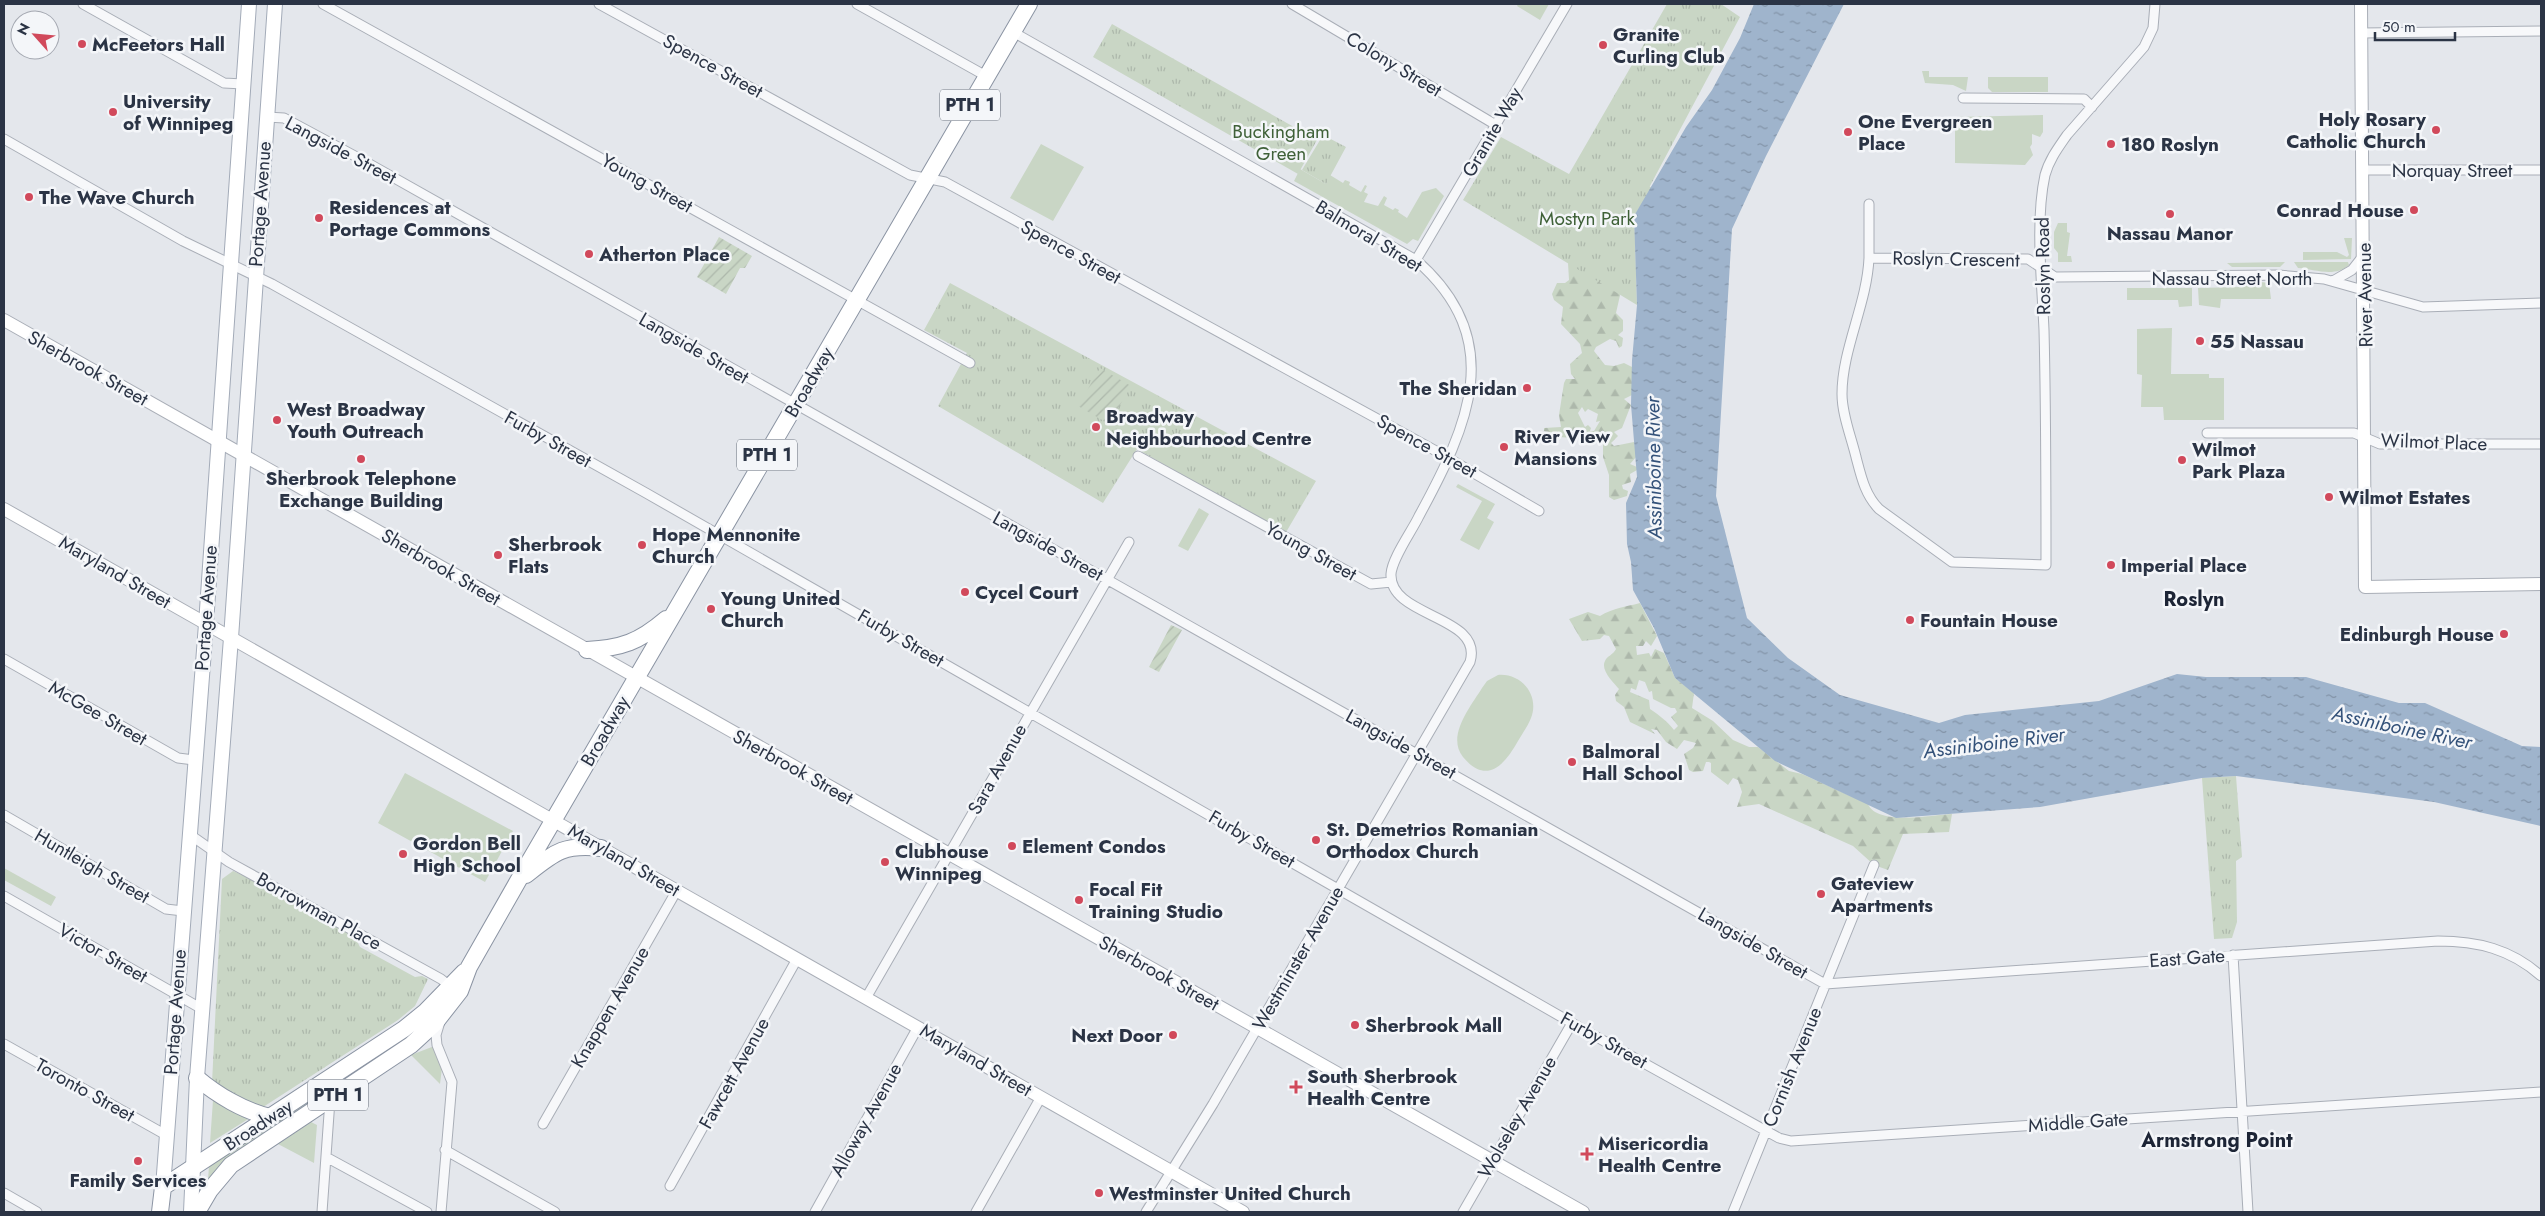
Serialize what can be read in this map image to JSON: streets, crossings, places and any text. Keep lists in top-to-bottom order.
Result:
{
  "streets": {
    "highway": ["PTH 1", "Portage Avenue", "Broadway"],
    "main road": ["River Avenue", "Sherbrook Street", "Maryland Street"],
    "street": [
      "Colony Street",
      "Spence Street",
      "Granite Way",
      "Langside Street",
      "Norquay Street",
      "Young Street",
      "Balmoral Street",
      "Roslyn Crescent",
      "Roslyn Road",
      "Nassau Street North",
      "Furby Street",
      "Wilmot Place",
      "McGee Street",
      "Sara Avenue",
      "Huntleigh Street",
      "Borrowman Place",
      "Victor Street",
      "Westminster Avenue",
      "East Gate",
      "Knappen Avenue",
      "Cornish Avenue",
      "Fawcett Avenue",
      "Toronto Street",
      "Wolseley Avenue",
      "Alloway Avenue",
      "Middle Gate"
    ]
  },
  "crossings": [
    ["Colony Street", "Granite Way"],
    ["Spence Street", "Balmoral Street"],
    ["Spence Street", "Broadway"],
    ["Granite Way", "Balmoral Street"],
    ["Langside Street", "Portage Avenue"],
    ["Langside Street", "Broadway"],
    ["Langside Street", "Sara Avenue"],
    ["Langside Street", "Westminster Avenue"],
    ["Langside Street", "East Gate"],
    ["Langside Street", "Cornish Avenue"],
    ["Norquay Street", "River Avenue"],
    ["Young Street", "Balmoral Street"],
    ["Young Street", "Broadway"],
    ["Young Street", "Westminster Avenue"],
    ["Portage Avenue", "Sherbrook Street"],
    ["Portage Avenue", "Broadway"],
    ["Portage Avenue", "Furby Street"],
    ["Portage Avenue", "Maryland Street"],
    ["Portage Avenue", "McGee Street"],
    ["Portage Avenue", "Huntleigh Street"],
    ["Portage Avenue", "Borrowman Place"],
    ["Portage Avenue", "Victor Street"],
    ["Portage Avenue", "Toronto Street"],
    ["Balmoral Street", "Broadway"],
    ["Balmoral Street", "Westminster Avenue"],
    ["Roslyn Crescent", "Roslyn Road"],
    ["Roslyn Crescent", "Nassau Street North"],
    ["Roslyn Road", "Nassau Street North"],
    ["Nassau Street North", "River Avenue"],
    ["River Avenue", "Wilmot Place"],
    ["Sherbrook Street", "Broadway"],
    ["Sherbrook Street", "Sara Avenue"],
    ["Sherbrook Street", "Westminster Avenue"],
    ["Sherbrook Street", "Wolseley Avenue"],
    ["Broadway", "Furby Street"],
    ["Broadway", "Maryland Street"],
    ["Broadway", "Borrowman Place"],
    ["Furby Street", "Sara Avenue"],
    ["Furby Street", "Westminster Avenue"],
    ["Furby Street", "Cornish Avenue"],
    ["Furby Street", "Wolseley Avenue"],
    ["Furby Street", "Middle Gate"],
    ["Maryland Street", "Sara Avenue"],
    ["Maryland Street", "Westminster Avenue"],
    ["Maryland Street", "Knappen Avenue"],
    ["Maryland Street", "Fawcett Avenue"],
    ["Maryland Street", "Alloway Avenue"],
    ["East Gate", "Cornish Avenue"],
    ["Cornish Avenue", "Middle Gate"]
  ],
  "districts": ["Roslyn", "Armstrong Point"],
  "water": ["Assiniboine River"],
  "parks": ["Buckingham Green", "Mostyn Park"],
  "places": {
    "other": [
      "McFeetors Hall",
      "Granite Curling Club",
      "University of Winnipeg",
      "Holy Rosary Catholic Church",
      "One Evergreen Place",
      "180 Roslyn",
      "The Wave Church",
      "Conrad House",
      "Nassau Manor",
      "Residences at Portage Commons",
      "Atherton Place",
      "55 Nassau",
      "The Sheridan",
      "West Broadway Youth Outreach",
      "Broadway Neighbourhood Centre",
      "River View Mansions",
      "Sherbrook Telephone Exchange Building",
      "Wilmot Park Plaza",
      "Wilmot Estates",
      "Hope Mennonite Church",
      "Sherbrook Flats",
      "Imperial Place",
      "Cycel Court",
      "Young United Church",
      "Fountain House",
      "Edinburgh House",
      "Balmoral Hall School",
      "St. Demetrios Romanian Orthodox Church",
      "Element Condos",
      "Gordon Bell High School",
      "Clubhouse Winnipeg",
      "Gateview Apartments",
      "Focal Fit Training Studio",
      "Sherbrook Mall",
      "Next Door",
      "Family Services",
      "Westminster United Church"
    ],
    "health": ["South Sherbrook Health Centre", "Misericordia Health Centre"]
  },
  "scale_bar": "50 m",
  "north": "top left"
}
